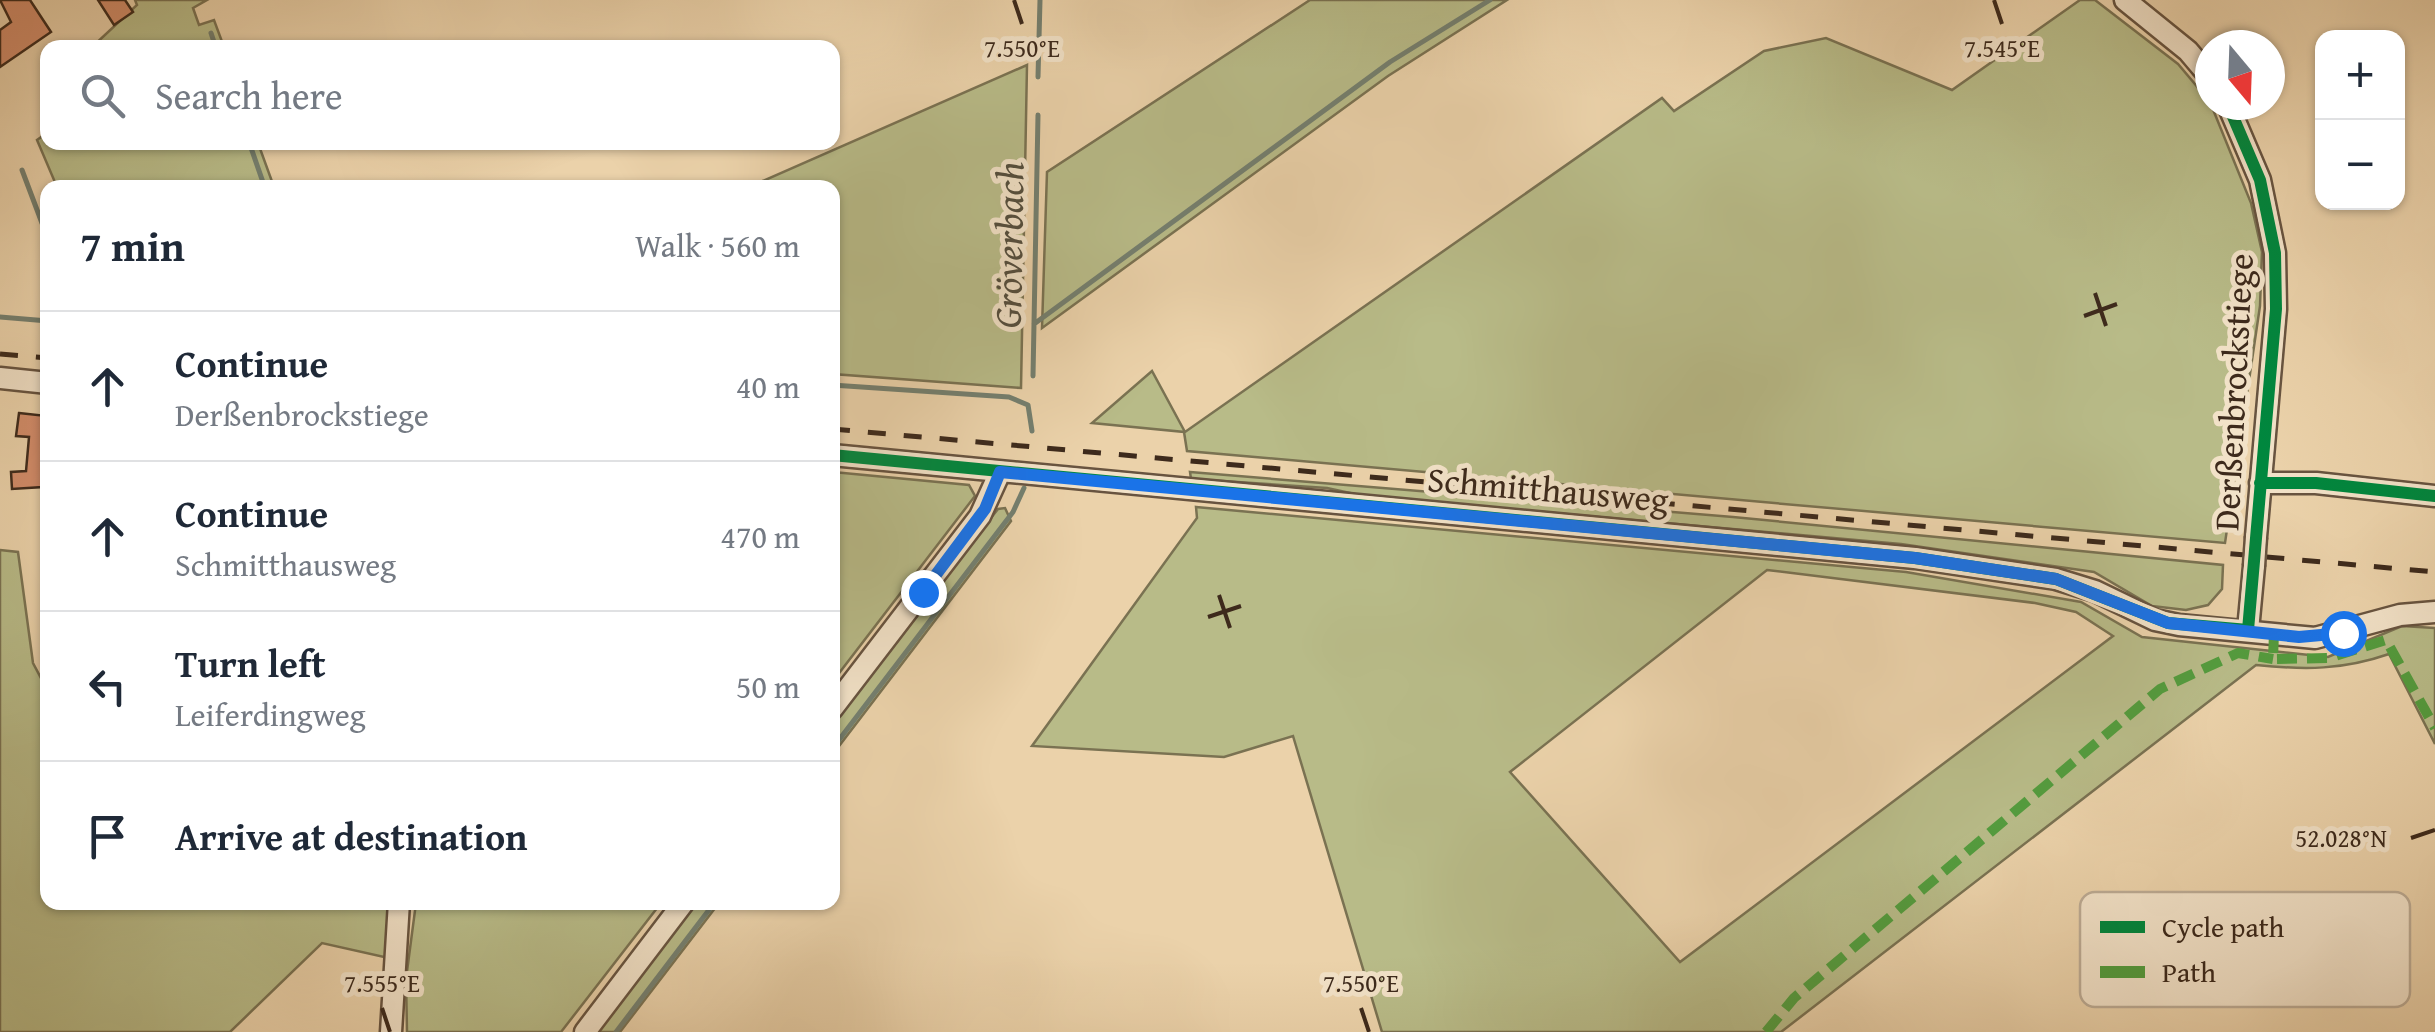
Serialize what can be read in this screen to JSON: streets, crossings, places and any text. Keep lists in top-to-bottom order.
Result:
{
  "streets": {
    "street": ["Derßenbrockstiege", "Schmitthausweg"]
  },
  "crossings": [
    ["Derßenbrockstiege", "Schmitthausweg"]
  ],
  "water": ["Gröverbach"],
  "legend": ["Cycle path", "Path"],
  "north": "bottom",
  "page": {
    "map_buttons": ["+", "−"],
    "search": "Search here",
    "heading": ["7 min", "Walk · 560 m"],
    "list": [
      ["Continue", "Derßenbrockstiege", "40 m"],
      ["Continue", "Schmitthausweg", "470 m"],
      ["Turn left", "Leiferdingweg", "50 m"],
      "Arrive at destination"
    ]
  },
  "coordinates": [
    "7.550°E",
    "7.545°E",
    "52.028°N",
    "7.555°E"
  ]
}
